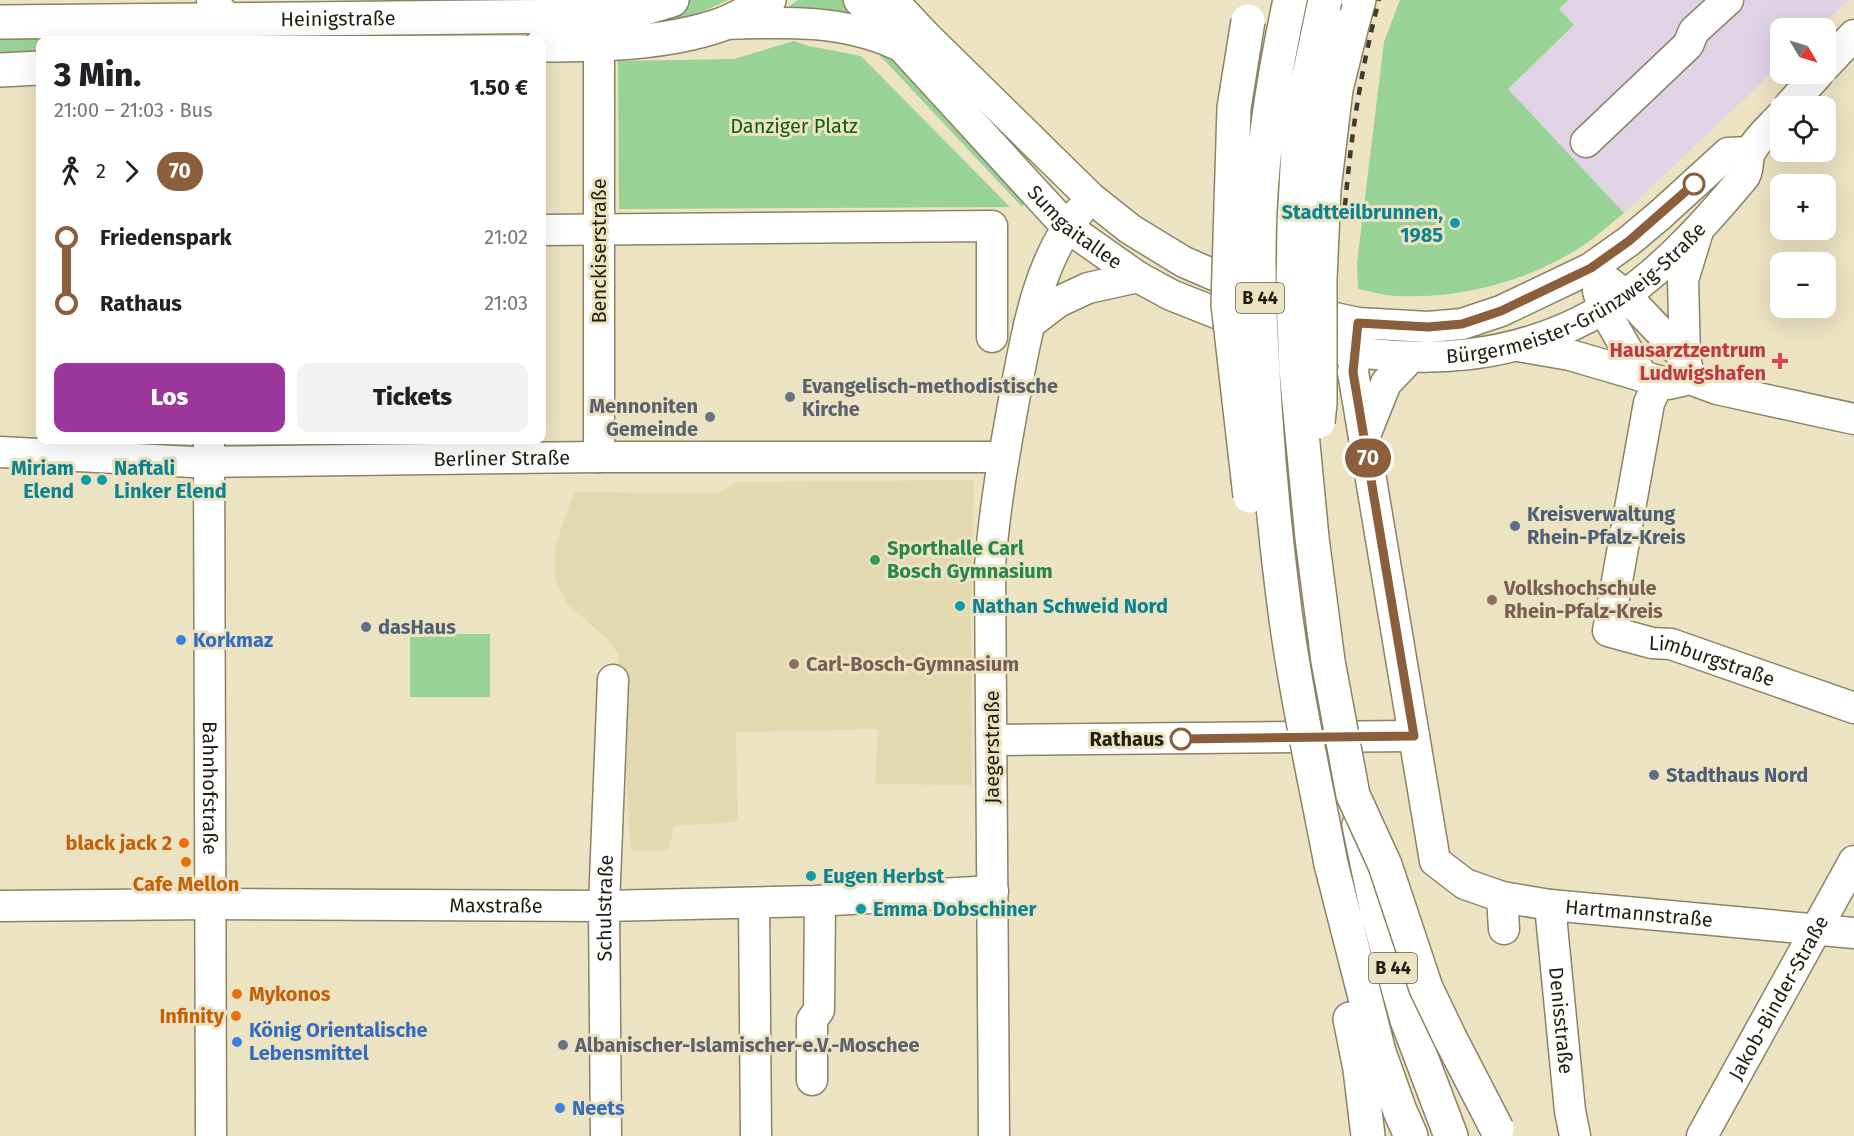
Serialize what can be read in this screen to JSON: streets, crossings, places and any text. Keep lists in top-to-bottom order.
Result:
{
  "streets": {
    "main road": ["Heinigstraße", "B 44"],
    "street": [
      "Sumgaitallee",
      "Benckiserstraße",
      "Bürgermeister-Grünzweig-Straße",
      "Berliner Straße",
      "Limburgstraße",
      "Jaegerstraße",
      "Bahnhofstraße",
      "Maxstraße",
      "Schulstraße",
      "Hartmannstraße",
      "Jakob-Binder-Straße",
      "Denisstraße"
    ]
  },
  "crossings": [
    ["Heinigstraße", "Benckiserstraße"],
    ["Sumgaitallee", "Bürgermeister-Grünzweig-Straße"],
    ["Sumgaitallee", "Jaegerstraße"],
    ["Benckiserstraße", "Berliner Straße"],
    ["Berliner Straße", "Jaegerstraße"],
    ["Berliner Straße", "Bahnhofstraße"],
    ["Jaegerstraße", "Maxstraße"],
    ["Bahnhofstraße", "Maxstraße"],
    ["Maxstraße", "Schulstraße"],
    ["Hartmannstraße", "Jakob-Binder-Straße"],
    ["Hartmannstraße", "Denisstraße"]
  ],
  "parks": ["Danziger Platz"],
  "places": {
    "other": [
      "Stadtteilbrunnen, 1985",
      "Evangelisch-methodistische Kirche",
      "Mennoniten Gemeinde",
      "Miriam Elend",
      "Naftali Linker Elend",
      "Kreisverwaltung Rhein-Pfalz-Kreis",
      "Sporthalle Carl Bosch Gymnasium",
      "Volkshochschule Rhein-Pfalz-Kreis",
      "Nathan Schweid Nord",
      "dasHaus",
      "Korkmaz",
      "Carl-Bosch-Gymnasium",
      "Rathaus",
      "Stadthaus Nord",
      "black jack 2",
      "Cafe Mellon",
      "Eugen Herbst",
      "Emma Dobschiner",
      "Mykonos",
      "Infinity",
      "König Orientalische Lebensmittel",
      "Albanischer-Islamischer-e.V.-Moschee",
      "Neets"
    ],
    "health": ["Hausarztzentrum Ludwigshafen"]
  },
  "lines": ["bus line 70"],
  "north": "bottom right",
  "page": {
    "on_map": "70",
    "map_buttons": ["+", "−"],
    "heading": ["3 Min.", "21:00 – 21:03 · Bus", "1.50 €"],
    "legs": ["2", "70"],
    "list": [
      {
        "name": "Friedenspark",
        "value": "21:02"
      },
      {
        "name": "Rathaus",
        "value": "21:03"
      }
    ],
    "buttons": ["Los", "Tickets"]
  }
}
